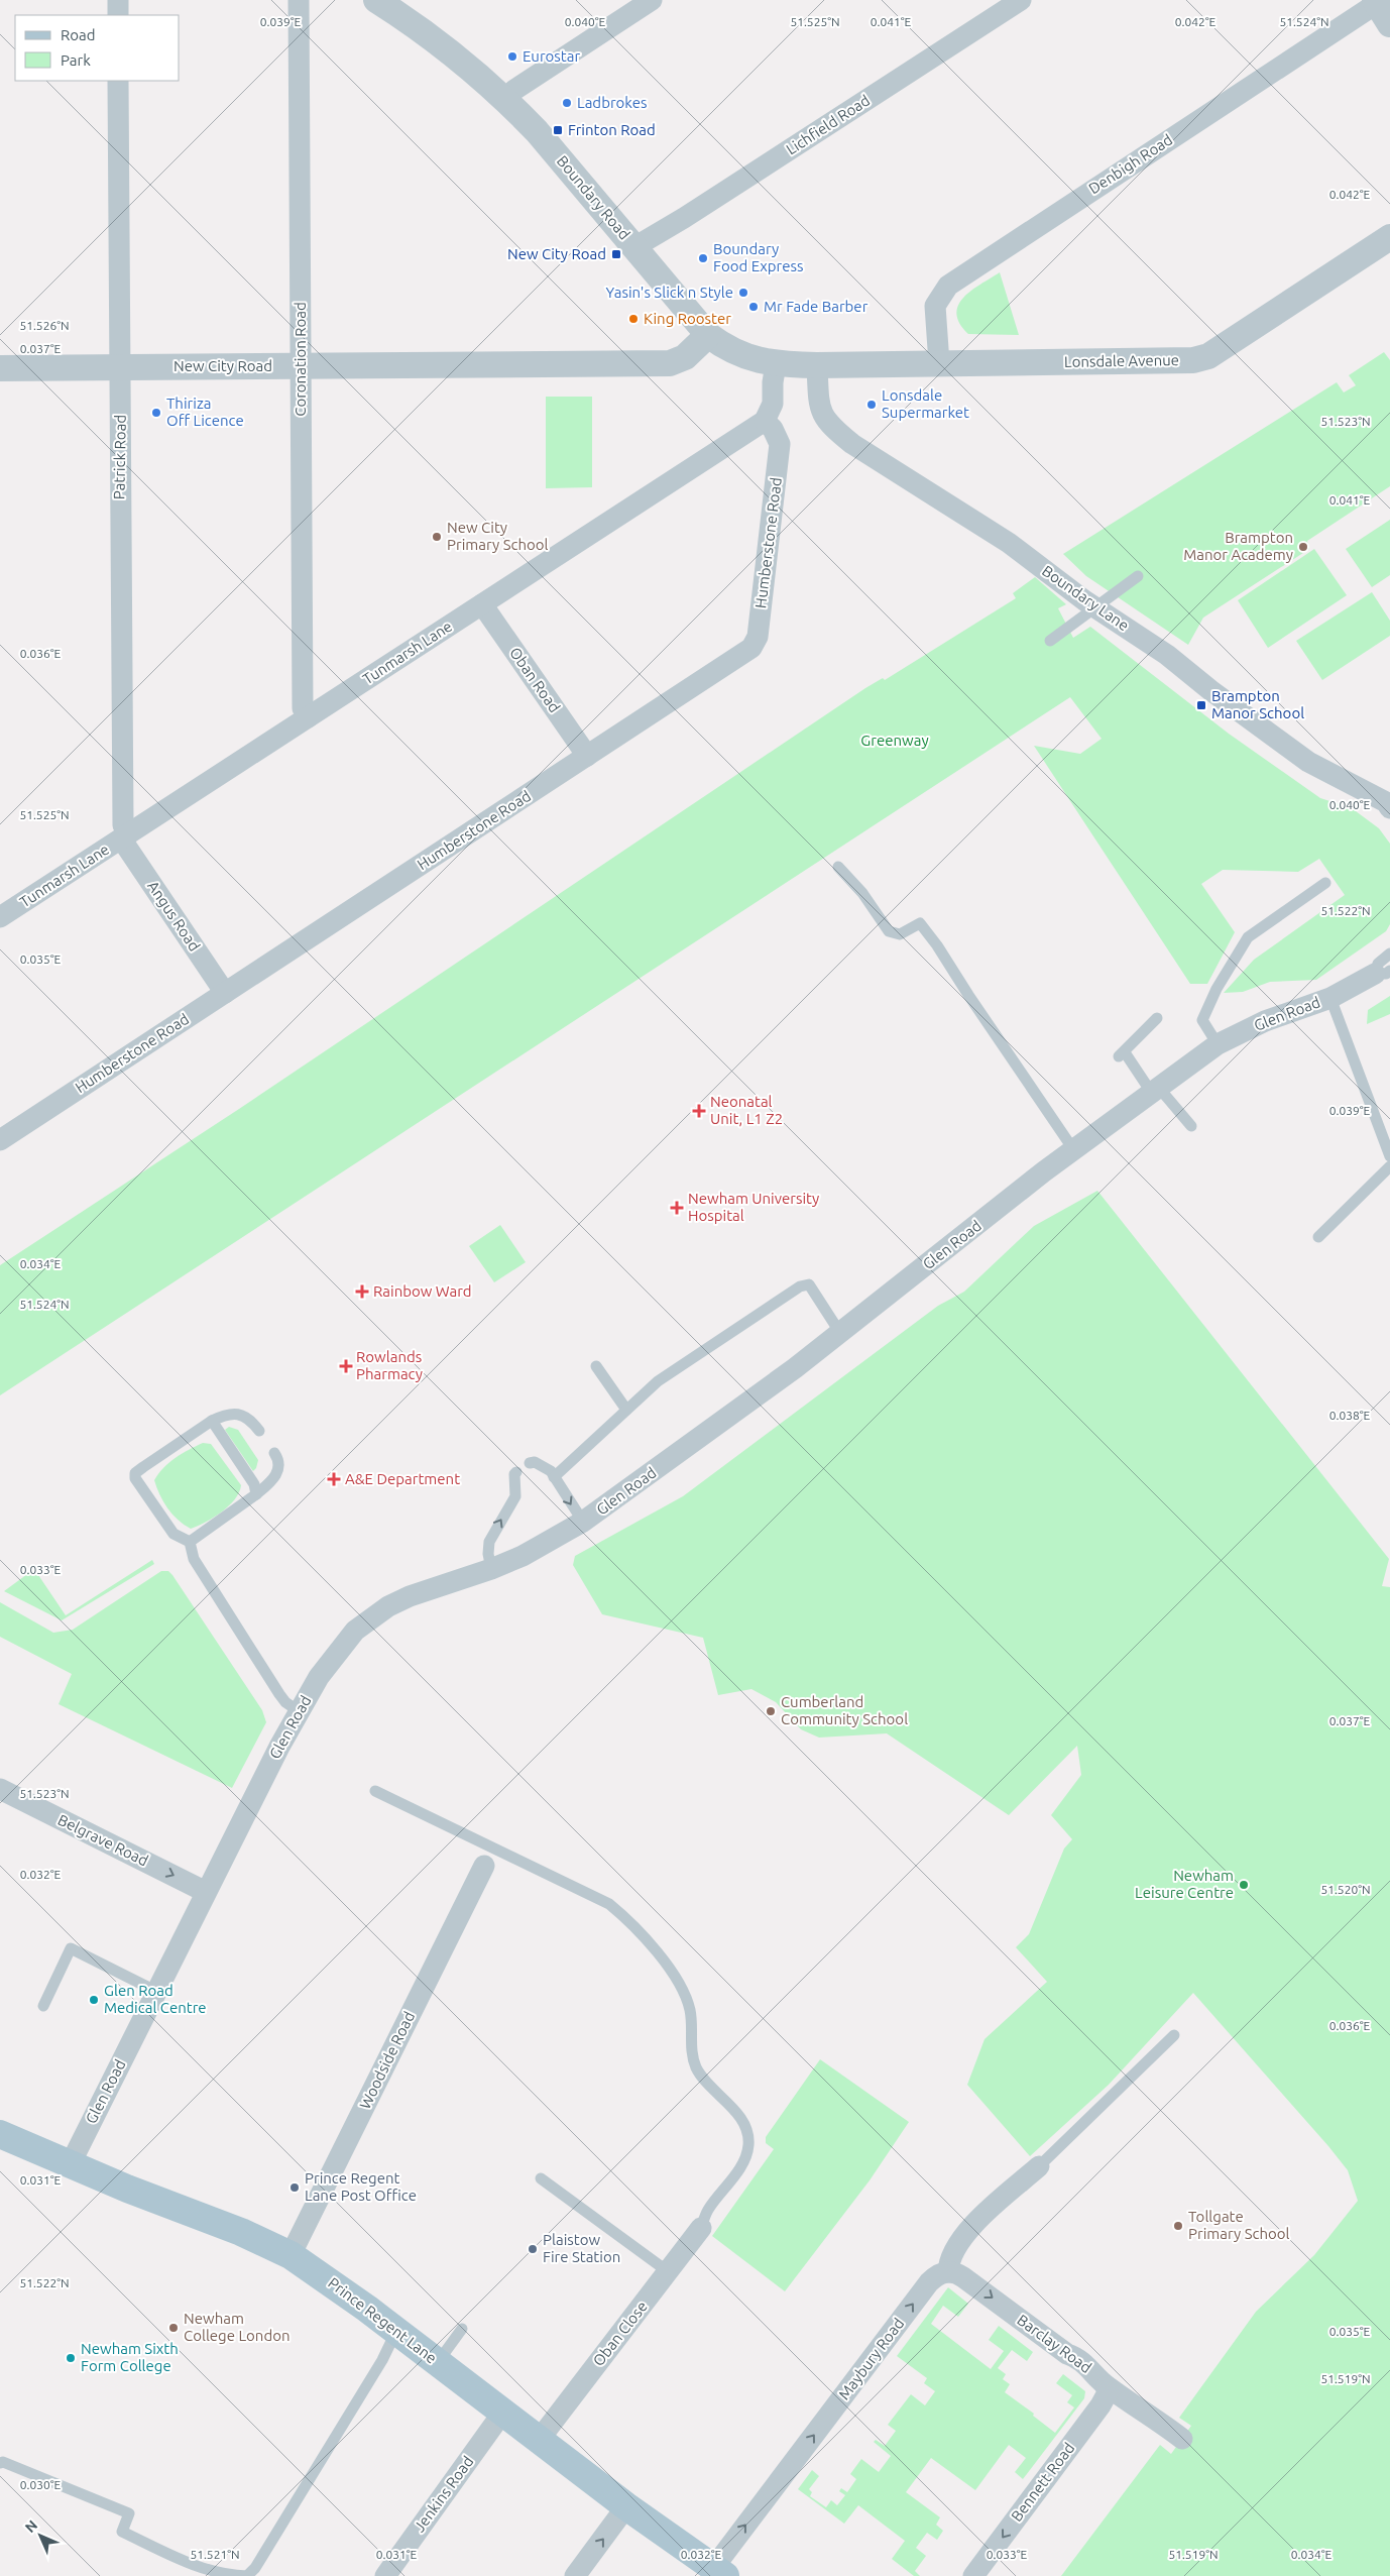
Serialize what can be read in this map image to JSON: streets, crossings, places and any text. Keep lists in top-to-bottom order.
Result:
{
  "streets": {
    "main road": ["Prince Regent Lane"],
    "street": [
      "Lichfield Road",
      "Denbigh Road",
      "Boundary Road",
      "Coronation Road",
      "Lonsdale Avenue",
      "New City Road",
      "Patrick Road",
      "Humberstone Road",
      "Boundary Lane",
      "Tunmarsh Lane",
      "Oban Road",
      "Angus Road",
      "Glen Road",
      "Belgrave Road",
      "Woodside Road",
      "Oban Close",
      "Barclay Road",
      "Maybury Road",
      "Bennett Road",
      "Jenkins Road"
    ]
  },
  "crossings": [
    ["Lichfield Road", "Boundary Road"],
    ["Denbigh Road", "Lonsdale Avenue"],
    ["Boundary Road", "Lonsdale Avenue"],
    ["Boundary Road", "New City Road"],
    ["Boundary Road", "Boundary Lane"],
    ["Coronation Road", "New City Road"],
    ["Coronation Road", "Tunmarsh Lane"],
    ["Lonsdale Avenue", "Boundary Lane"],
    ["New City Road", "Patrick Road"],
    ["Patrick Road", "Tunmarsh Lane"],
    ["Patrick Road", "Angus Road"],
    ["Humberstone Road", "Tunmarsh Lane"],
    ["Humberstone Road", "Oban Road"],
    ["Humberstone Road", "Angus Road"],
    ["Tunmarsh Lane", "Oban Road"],
    ["Tunmarsh Lane", "Angus Road"],
    ["Glen Road", "Belgrave Road"],
    ["Glen Road", "Prince Regent Lane"],
    ["Woodside Road", "Prince Regent Lane"],
    ["Prince Regent Lane", "Oban Close"],
    ["Prince Regent Lane", "Maybury Road"],
    ["Prince Regent Lane", "Jenkins Road"],
    ["Barclay Road", "Maybury Road"],
    ["Barclay Road", "Bennett Road"]
  ],
  "one_way": [
    "Belgrave Road",
    "Barclay Road",
    "Maybury Road",
    "Bennett Road"
  ],
  "parks": ["Greenway"],
  "places": {
    "other": [
      "Eurostar",
      "Ladbrokes",
      "Boundary Food Express",
      "Yasin's Slick n Style",
      "Mr Fade Barber",
      "King Rooster",
      "Lonsdale Supermarket",
      "Thiriza Off Licence",
      "New City Primary School",
      "Brampton Manor Academy",
      "Cumberland Community School",
      "Newham Leisure Centre",
      "Glen Road Medical Centre",
      "Prince Regent Lane Post Office",
      "Tollgate Primary School",
      "Plaistow Fire Station",
      "Newham College London",
      "Newham Sixth Form College"
    ],
    "transit": ["Frinton Road", "New City Road", "Brampton Manor School"],
    "health": [
      "Neonatal Unit, L1 Z2",
      "Newham University Hospital",
      "Rainbow Ward",
      "Rowlands Pharmacy",
      "A&E Department"
    ]
  },
  "legend": ["Road", "Park"],
  "north": "top left",
  "coordinates": [
    "0.041°E",
    "0.039°E",
    "0.040°E",
    "51.525°N",
    "0.042°E",
    "51.524°N",
    "51.526°N",
    "0.037°E",
    "51.523°N",
    "0.036°E",
    "51.522°N",
    "0.035°E",
    "0.034°E",
    "0.038°E",
    "0.033°E",
    "0.032°E",
    "51.520°N",
    "0.031°E",
    "51.519°N",
    "0.030°E",
    "51.521°N"
  ]
}
